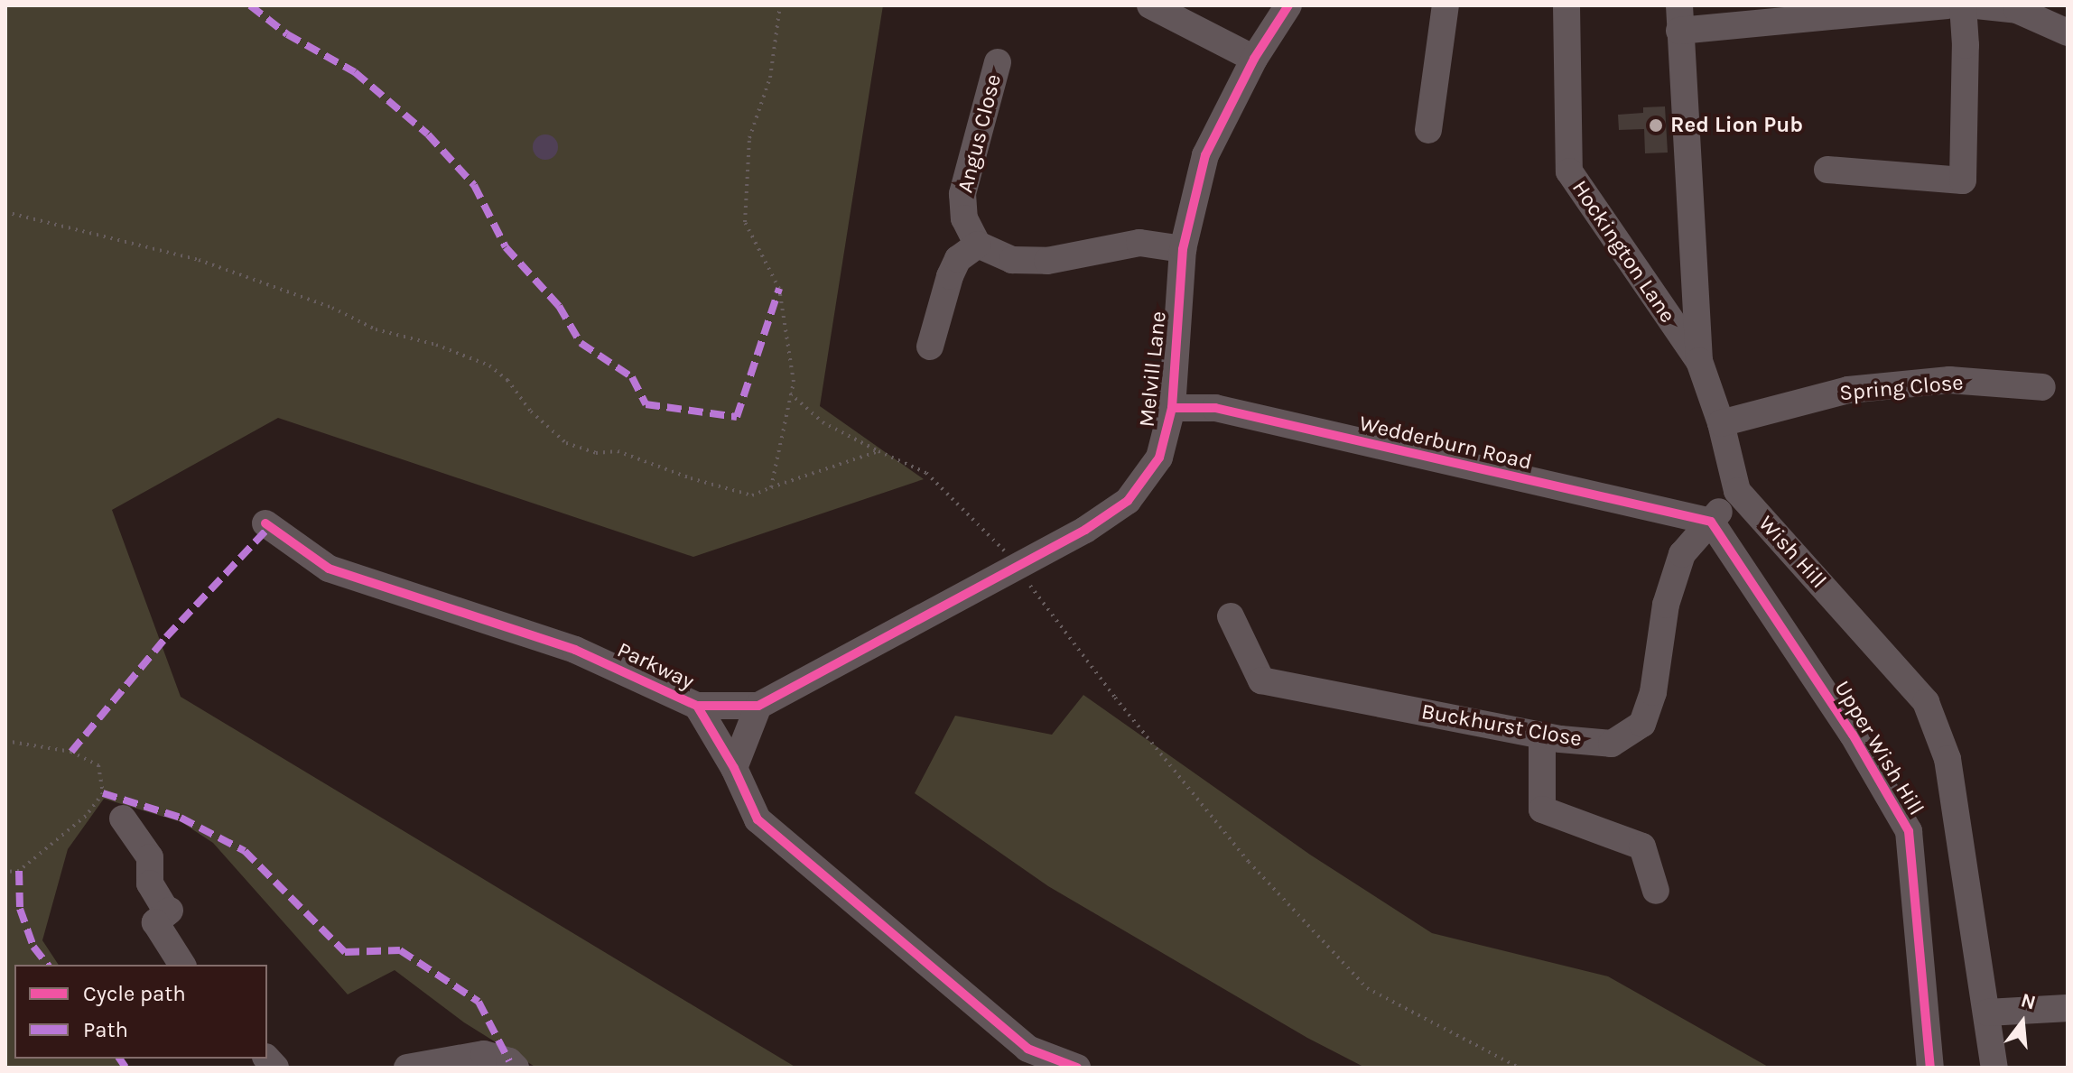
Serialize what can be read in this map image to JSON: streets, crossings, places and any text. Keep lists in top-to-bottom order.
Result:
{
  "streets": {
    "street": [
      "Angus Close",
      "Hockington Lane",
      "Melvill Lane",
      "Spring Close",
      "Wedderburn Road",
      "Wish Hill",
      "Parkway",
      "Buckhurst Close",
      "Upper Wish Hill"
    ]
  },
  "crossings": [
    ["Hockington Lane", "Wish Hill"],
    ["Melvill Lane", "Wedderburn Road"],
    ["Spring Close", "Wish Hill"],
    ["Wedderburn Road", "Buckhurst Close"],
    ["Wedderburn Road", "Upper Wish Hill"],
    ["Wish Hill", "Buckhurst Close"],
    ["Buckhurst Close", "Upper Wish Hill"]
  ],
  "places": ["Red Lion Pub"],
  "legend": ["Cycle path", "Path"],
  "north": "top"
}
